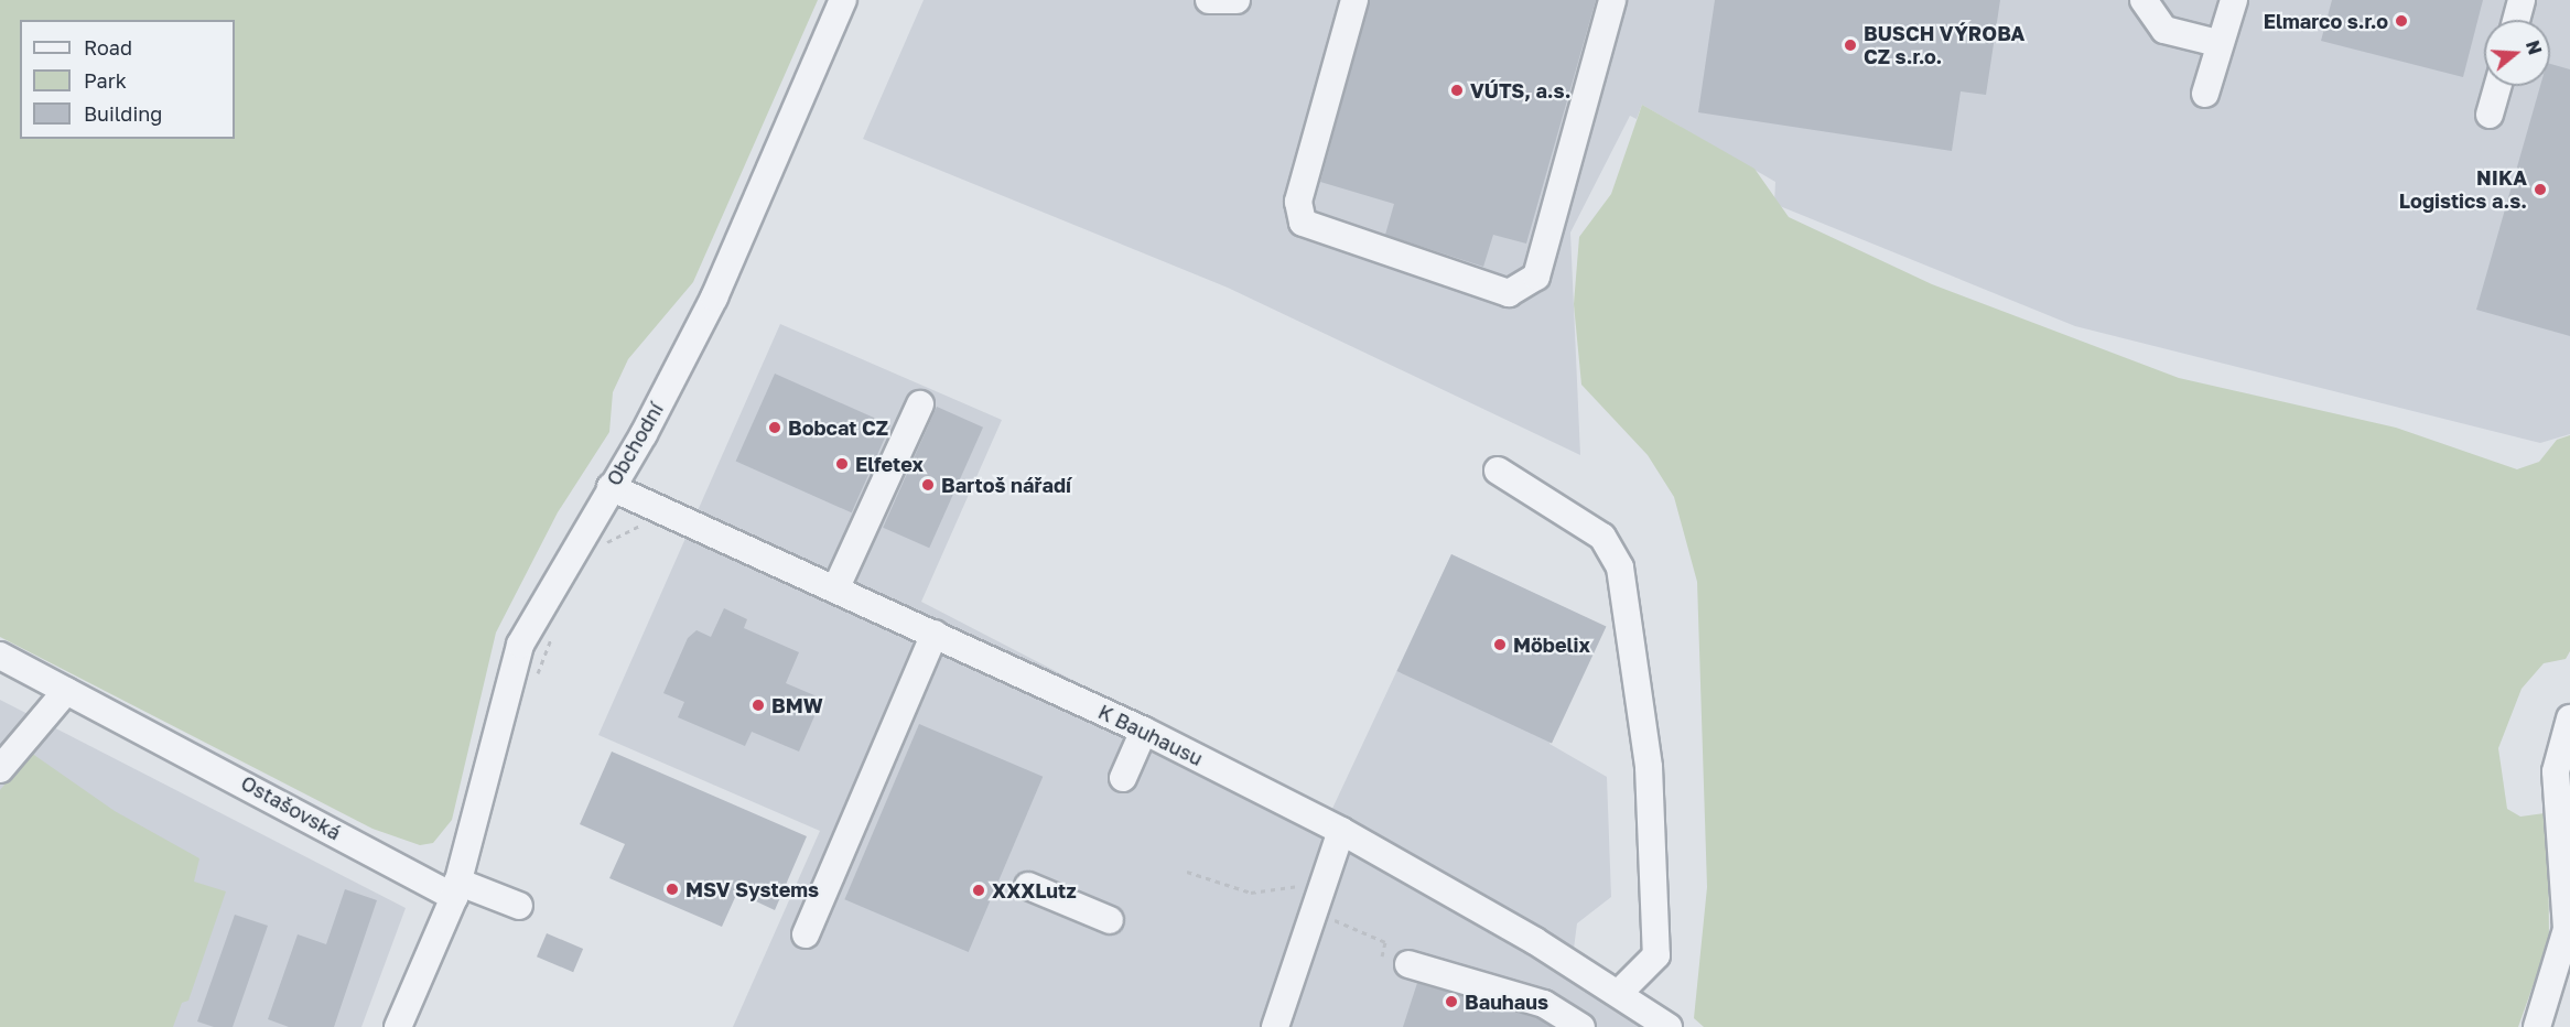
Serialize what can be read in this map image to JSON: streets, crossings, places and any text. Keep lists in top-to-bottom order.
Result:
{
  "streets": {
    "street": ["Obchodní", "K Bauhausu", "Ostašovská"]
  },
  "crossings": [
    ["Obchodní", "K Bauhausu"],
    ["Obchodní", "Ostašovská"]
  ],
  "places": [
    "Elmarco s.r.o",
    "BUSCH VÝROBA CZ s.r.o.",
    "VÚTS, a.s.",
    "NIKA Logistics a.s.",
    "Bobcat CZ",
    "Elfetex",
    "Bartoš nářadí",
    "Möbelix",
    "BMW",
    "MSV Systems",
    "XXXLutz",
    "Bauhaus"
  ],
  "legend": ["Road", "Park", "Building"],
  "north": "right"
}
